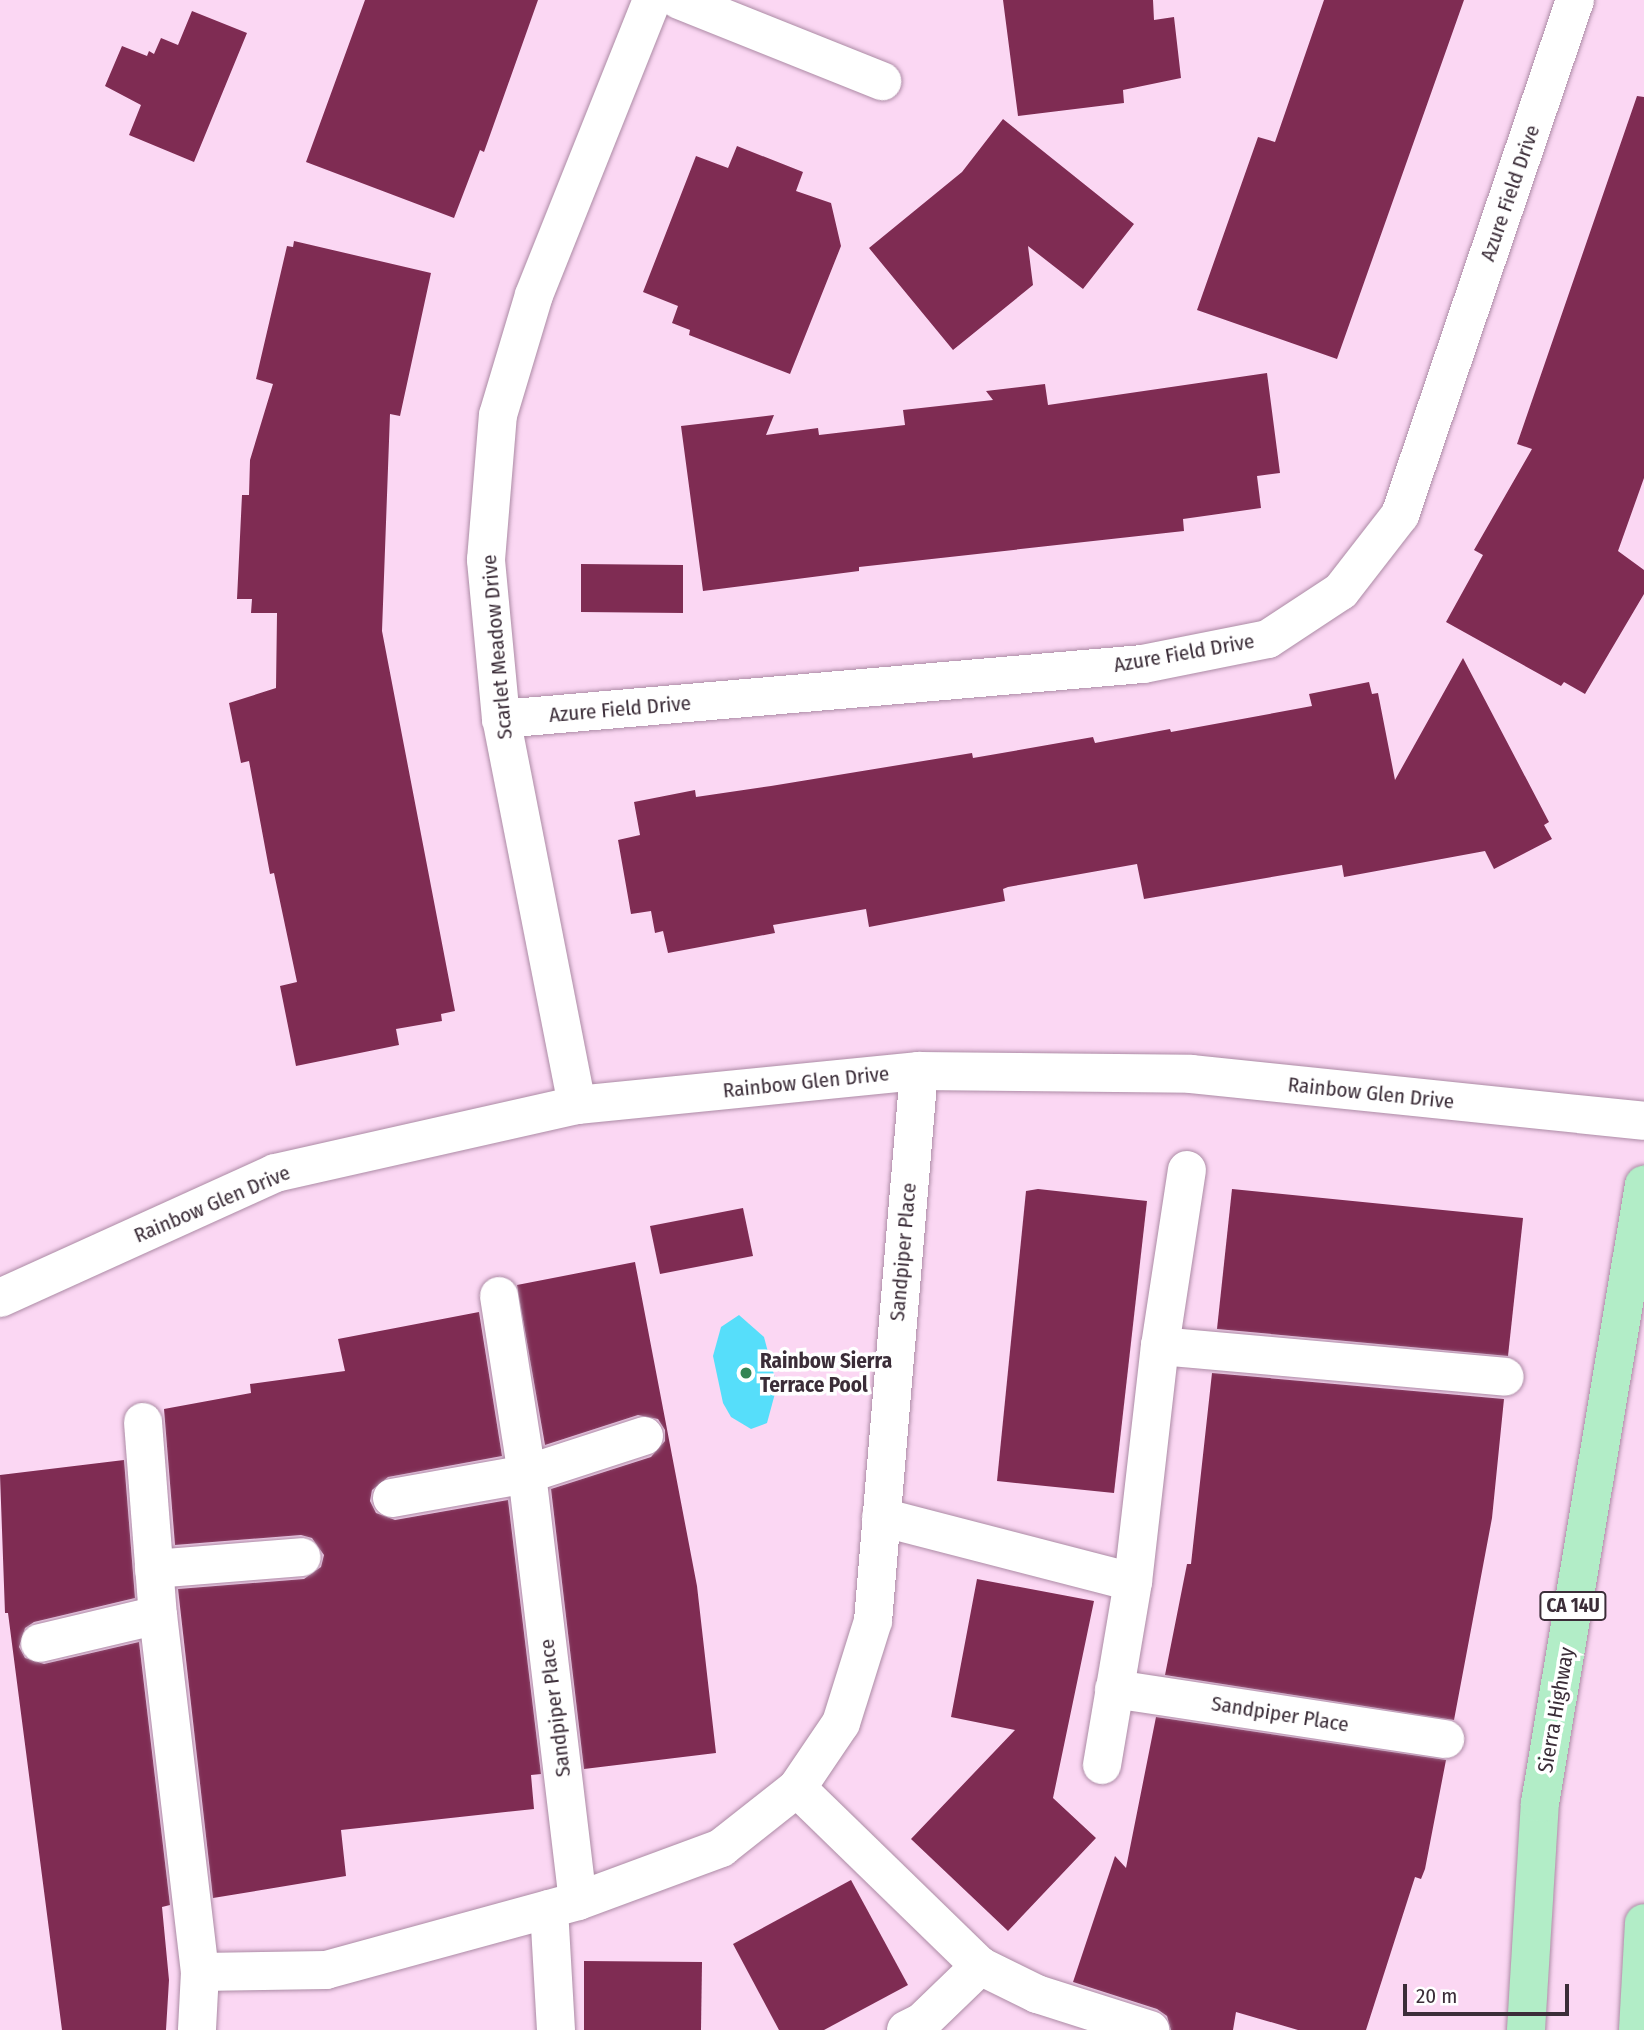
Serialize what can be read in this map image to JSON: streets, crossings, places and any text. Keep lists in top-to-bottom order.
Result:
{
  "streets": {
    "main road": ["CA 14U", "Sierra Highway"],
    "street": [
      "Azure Field Drive",
      "Scarlet Meadow Drive",
      "Rainbow Glen Drive",
      "Sandpiper Place"
    ]
  },
  "crossings": [
    ["Azure Field Drive", "Scarlet Meadow Drive"],
    ["Scarlet Meadow Drive", "Rainbow Glen Drive"],
    ["Rainbow Glen Drive", "Sandpiper Place"]
  ],
  "places": ["Rainbow Sierra Terrace Pool"],
  "scale_bar": "20 m"
}
